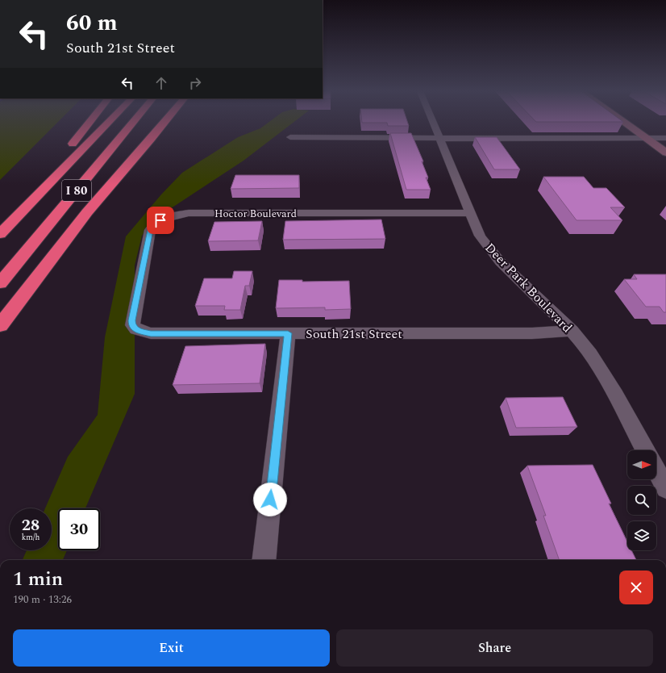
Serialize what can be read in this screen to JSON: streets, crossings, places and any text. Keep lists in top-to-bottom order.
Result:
{
  "streets": {
    "highway": ["I 80"],
    "street": ["Hoctor Boulevard", "Deer Park Boulevard", "South 21st Street"]
  },
  "crossings": [
    ["Hoctor Boulevard", "Deer Park Boulevard"],
    ["Hoctor Boulevard", "South 21st Street"],
    ["Deer Park Boulevard", "South 21st Street"]
  ],
  "north": "right",
  "page": {
    "turn": ["60 m", "South 21st Street"],
    "speed": "28 km/h",
    "limit": "30",
    "heading": ["1 min", "190 m · 13:26"],
    "buttons": ["Exit", "Share"]
  }
}
